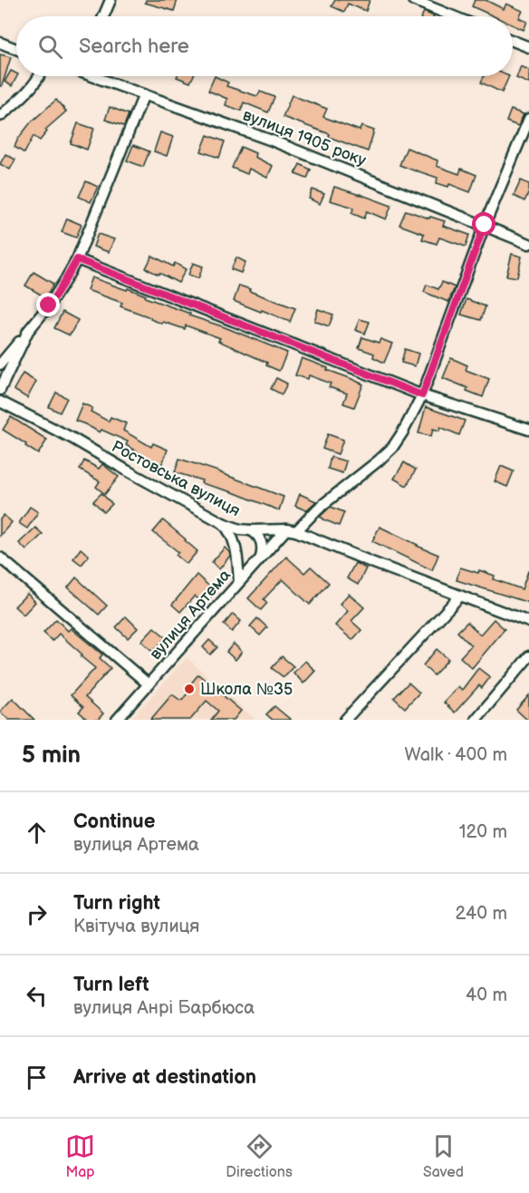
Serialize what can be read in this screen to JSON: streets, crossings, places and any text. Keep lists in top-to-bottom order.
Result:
{
  "streets": {
    "street": ["вулиця 1905 року", "Ростовська вулиця", "вулиця Артема"]
  },
  "crossings": [
    ["вулиця 1905 року", "вулиця Артема"],
    ["Ростовська вулиця", "вулиця Артема"]
  ],
  "places": ["Школа №35"],
  "page": {
    "search": "Search here",
    "heading": ["5 min", "Walk · 400 m"],
    "list": [
      ["Continue", "вулиця Артема", "120 m"],
      ["Turn right", "Квітуча вулиця", "240 m"],
      ["Turn left", "вулиця Анрі Барбюса", "40 m"],
      "Arrive at destination"
    ],
    "nav": ["Map", "Directions", "Saved"]
  }
}
